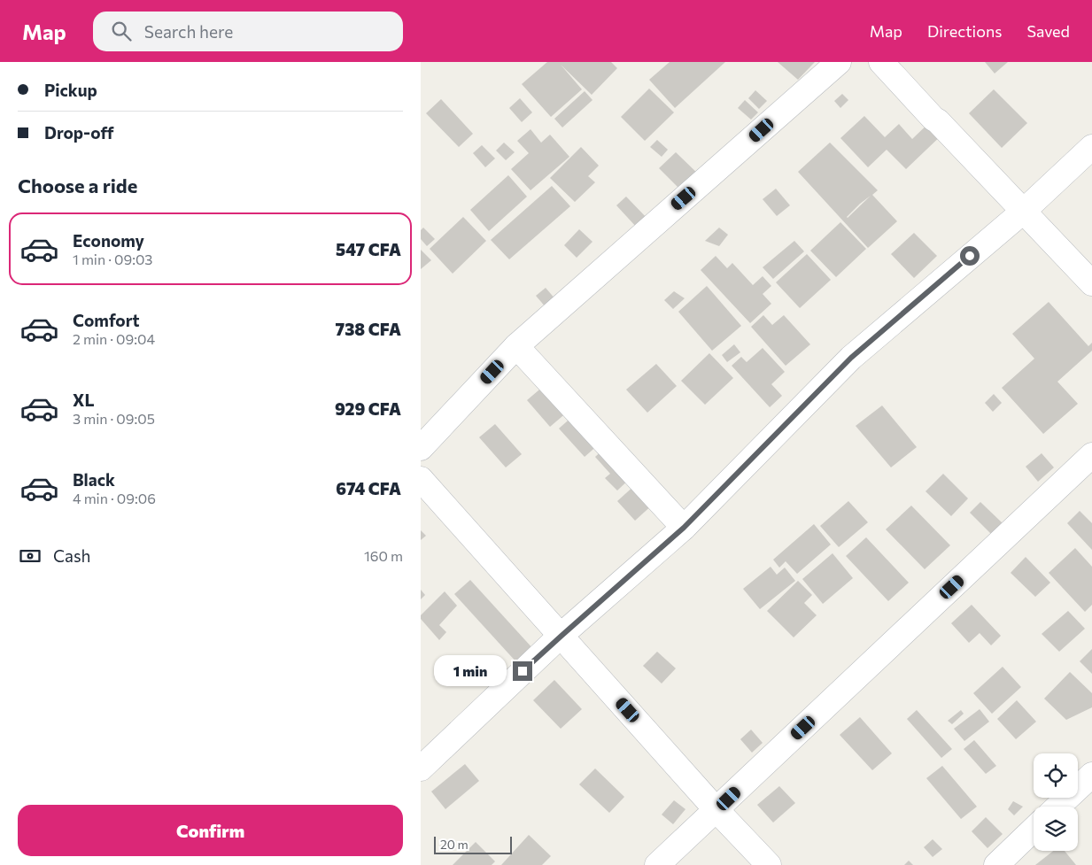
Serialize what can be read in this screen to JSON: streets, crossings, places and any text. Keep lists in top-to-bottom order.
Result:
{
  "scale_bar": "20 m",
  "page": {
    "header": "Map",
    "search": "Search here",
    "nav": ["Map", "Directions", "Saved"],
    "banner": ["Pickup", "Drop-off"],
    "heading": "Choose a ride",
    "list": [
      {
        "name": "Economy",
        "note": "1 min · 09:03",
        "value": "547 CFA"
      },
      {
        "name": "Comfort",
        "note": "2 min · 09:04",
        "value": "738 CFA"
      },
      {
        "name": "XL",
        "note": "3 min · 09:05",
        "value": "929 CFA"
      },
      {
        "name": "Black",
        "note": "4 min · 09:06",
        "value": "674 CFA"
      }
    ],
    "pay": ["Cash", "160 m"],
    "bubble": "1 min",
    "buttons": "Confirm",
    "scale": "20 m"
  }
}
